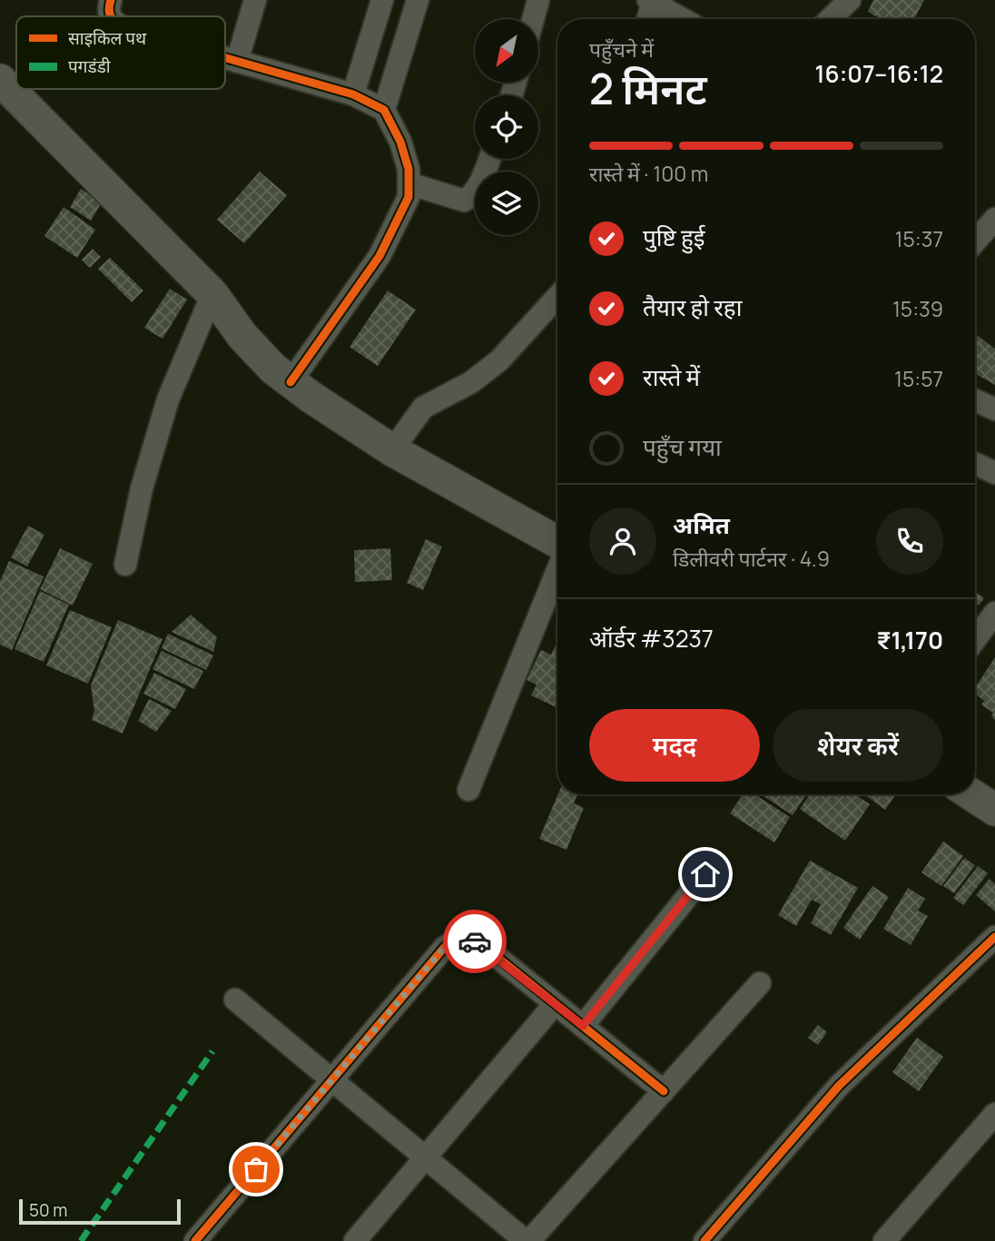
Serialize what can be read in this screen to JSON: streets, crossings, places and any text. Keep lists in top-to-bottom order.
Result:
{
  "legend": ["साइकिल पथ", "पगडंडी"],
  "scale_bar": "50 m",
  "north": "bottom left",
  "page": {
    "heading": ["2 मिनट", "पहुँचने में", "16:07–16:12"],
    "panel": [
      "अमित",
      "डिलीवरी पार्टनर · 4.9",
      "ऑर्डर #3237",
      "₹1,170"
    ],
    "bar": "रास्ते में · 100 m",
    "list": [
      ["पुष्टि हुई", "15:37"],
      ["तैयार हो रहा", "15:39"],
      ["रास्ते में", "15:57"],
      "पहुँच गया"
    ],
    "buttons": ["मदद", "शेयर करें"],
    "scale": "50 m"
  }
}
